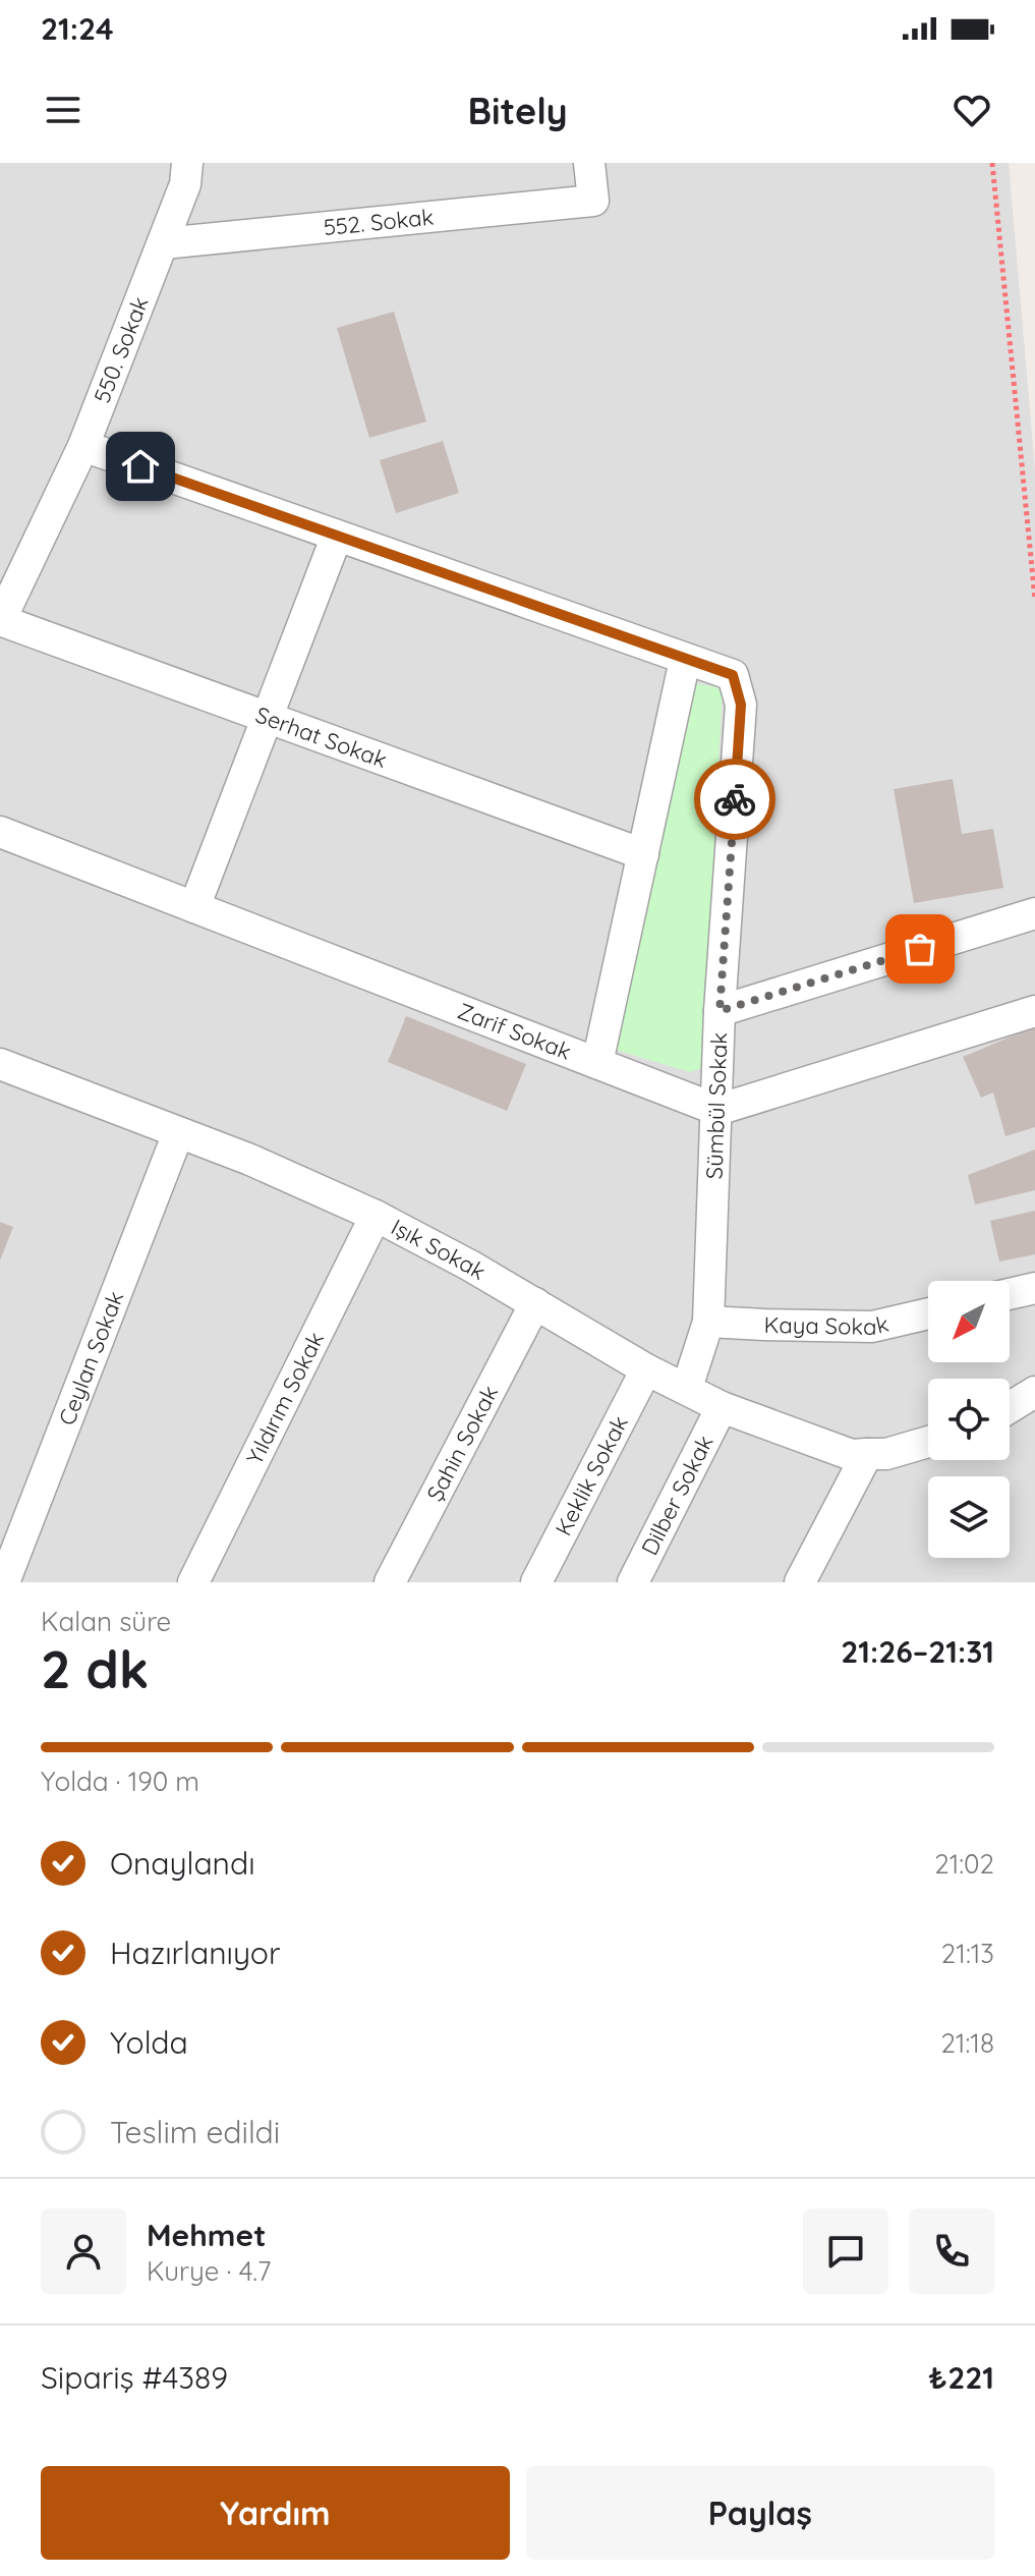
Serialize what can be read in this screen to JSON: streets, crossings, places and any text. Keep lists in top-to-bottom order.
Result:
{
  "streets": {
    "street": [
      "552. Sokak",
      "550. Sokak",
      "Serhat Sokak",
      "Zarif Sokak",
      "Sümbül Sokak",
      "Işık Sokak",
      "Kaya Sokak",
      "Ceylan Sokak",
      "Yıldırım Sokak",
      "Şahin Sokak",
      "Keklik Sokak",
      "Dilber Sokak"
    ]
  },
  "crossings": [
    ["552. Sokak", "550. Sokak"],
    ["550. Sokak", "Serhat Sokak"],
    ["Zarif Sokak", "Sümbül Sokak"],
    ["Sümbül Sokak", "Işık Sokak"],
    ["Sümbül Sokak", "Kaya Sokak"],
    ["Işık Sokak", "Ceylan Sokak"],
    ["Işık Sokak", "Yıldırım Sokak"],
    ["Işık Sokak", "Şahin Sokak"],
    ["Işık Sokak", "Keklik Sokak"],
    ["Işık Sokak", "Dilber Sokak"]
  ],
  "north": "bottom left",
  "page": {
    "status": "21:24",
    "header": "Bitely",
    "heading": ["2 dk", "Kalan süre", "21:26–21:31"],
    "panel": [
      "Mehmet",
      "Kurye · 4.7",
      "Sipariş #4389",
      "₺221"
    ],
    "bar": "Yolda · 190 m",
    "list": [
      ["Onaylandı", "21:02"],
      ["Hazırlanıyor", "21:13"],
      ["Yolda", "21:18"],
      "Teslim edildi"
    ],
    "buttons": ["Yardım", "Paylaş"]
  }
}
